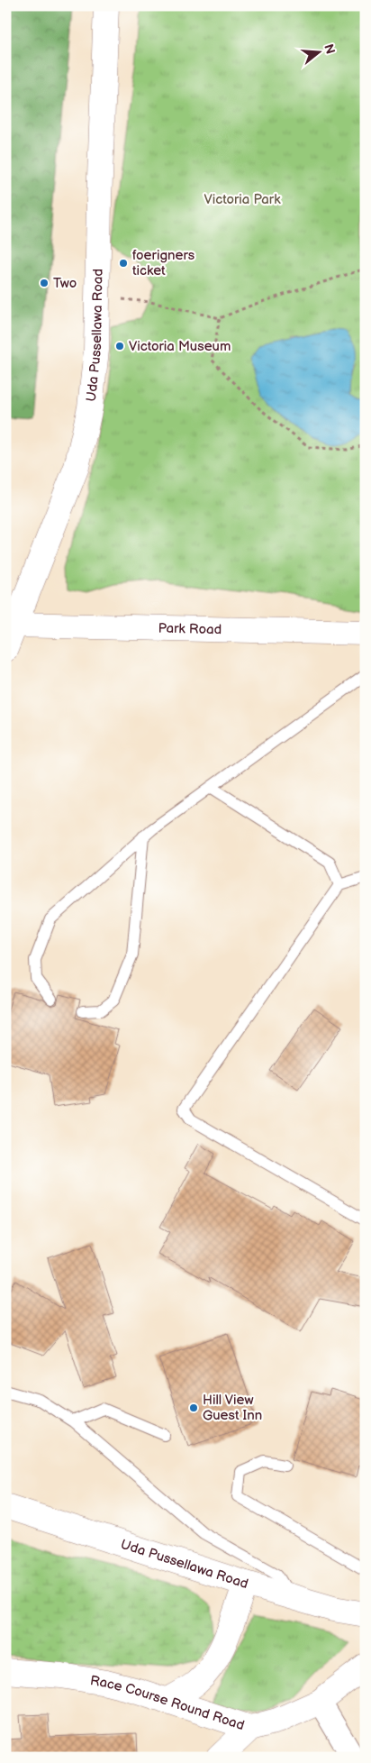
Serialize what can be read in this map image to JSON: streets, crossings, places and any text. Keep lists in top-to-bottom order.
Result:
{
  "streets": {
    "main road": ["Uda Pussellawa Road", "Park Road", "Race Course Round Road"]
  },
  "crossings": [
    ["Uda Pussellawa Road", "Park Road"]
  ],
  "parks": ["Victoria Park"],
  "places": [
    "foerigners ticket",
    "Two",
    "Victoria Museum",
    "Hill View Guest Inn"
  ],
  "north": "right"
}
